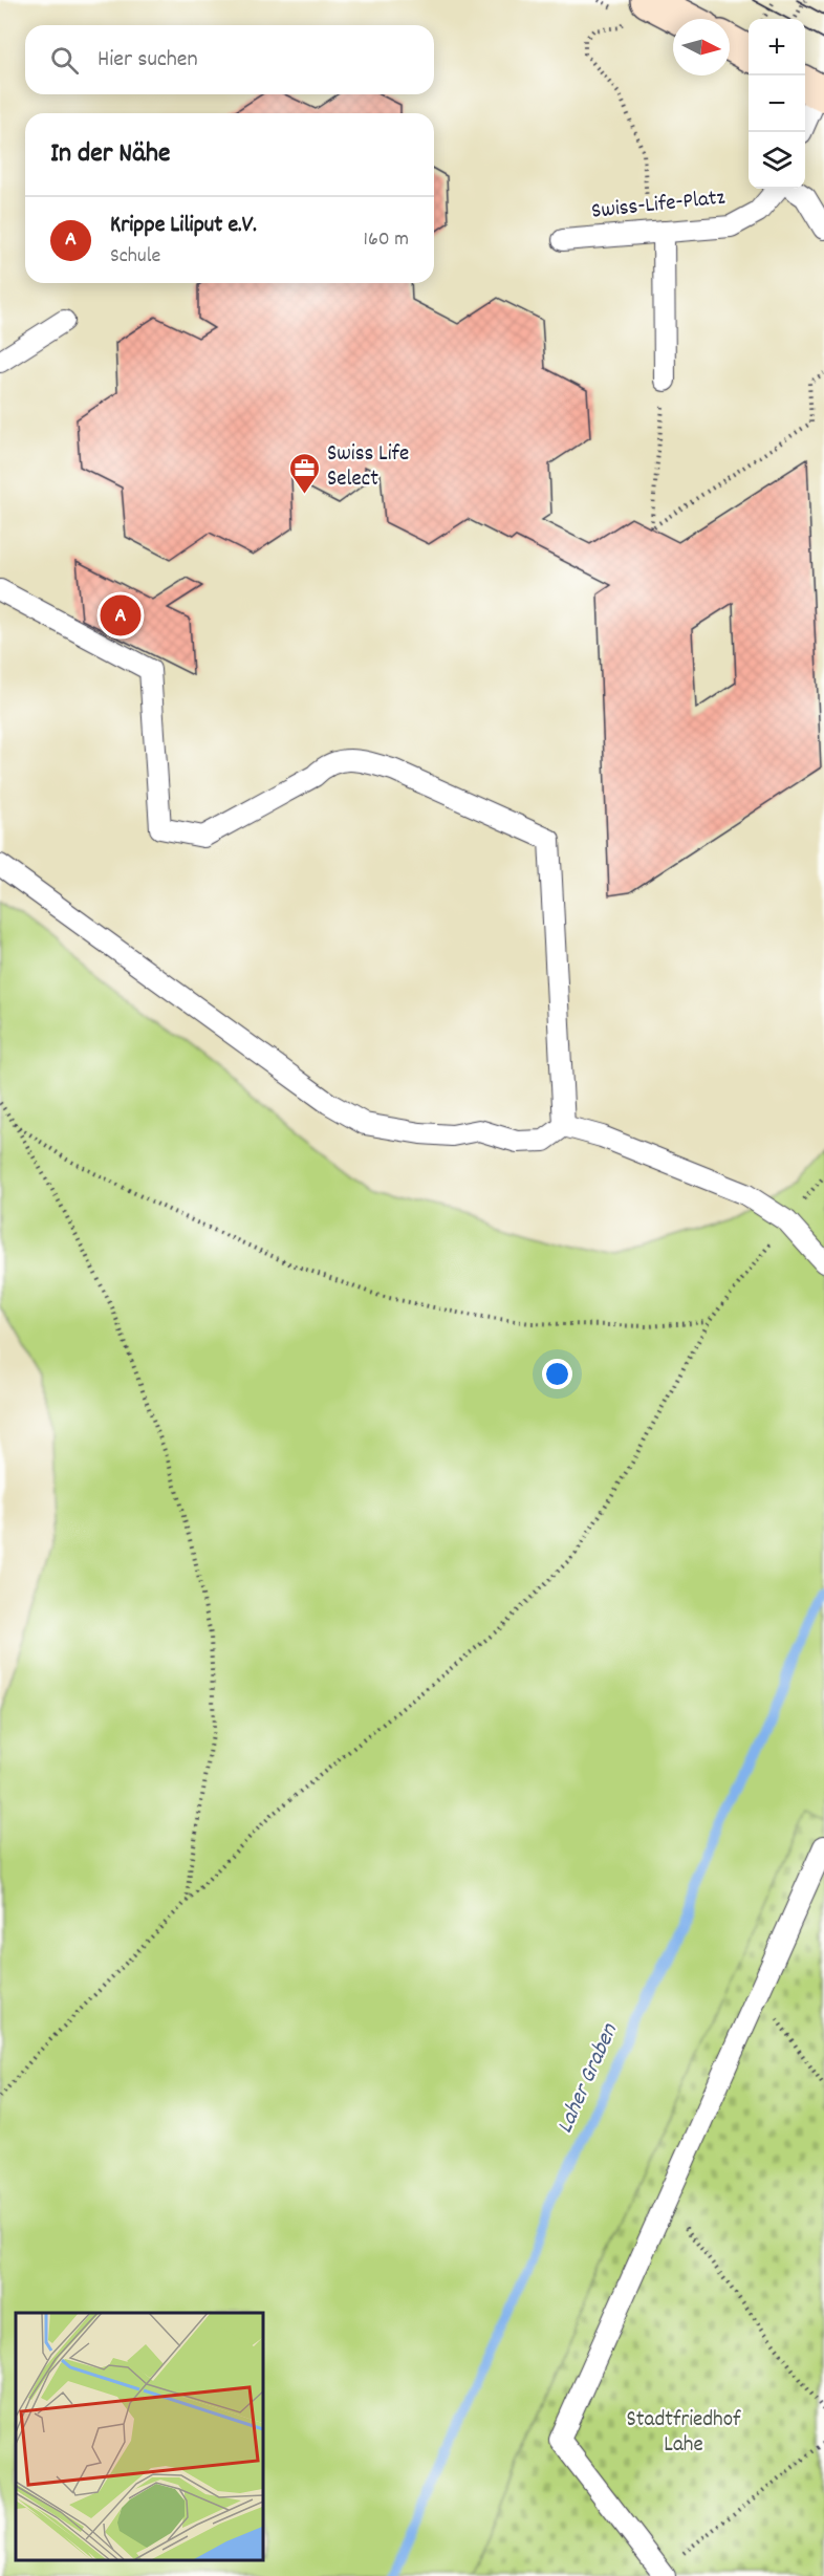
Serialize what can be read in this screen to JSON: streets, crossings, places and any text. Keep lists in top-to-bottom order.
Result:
{
  "streets": {
    "lane": ["Swiss-Life-Platz"]
  },
  "water": ["Laher Graben"],
  "parks": ["Stadtfriedhof Lahe"],
  "places": {
    "office": ["Swiss Life Select"]
  },
  "north": "right",
  "page": {
    "map_buttons": ["+", "−"],
    "search": "Hier suchen",
    "heading": "In der Nähe",
    "list": [
      {
        "mark": "A",
        "name": "Krippe Liliput e.V.",
        "note": "Schule",
        "value": "160 m"
      }
    ],
    "pins": "A"
  }
}
